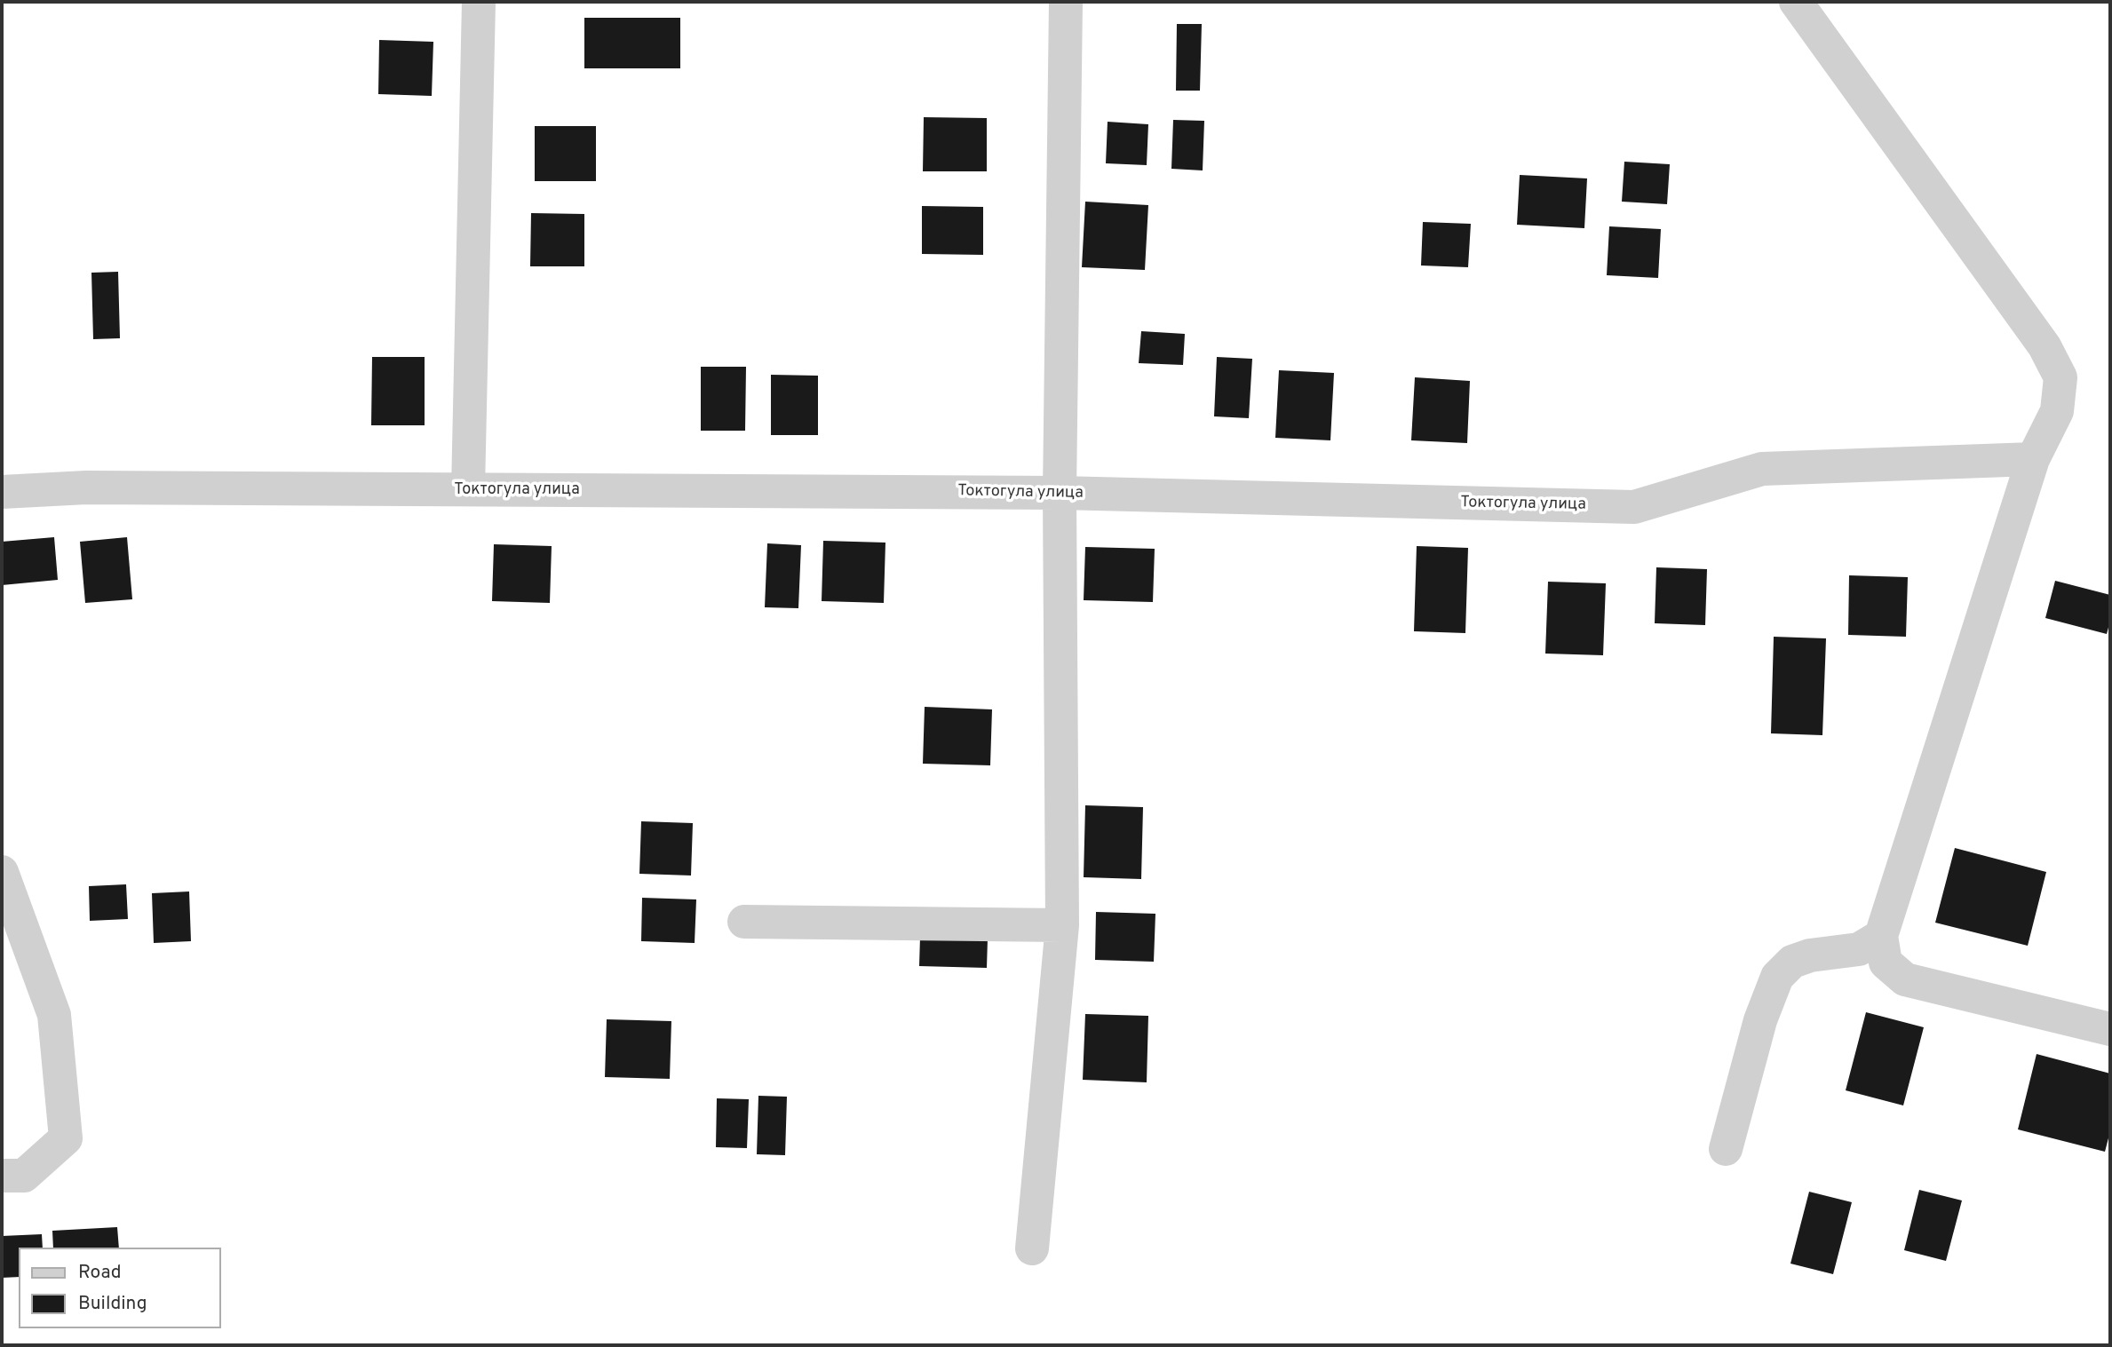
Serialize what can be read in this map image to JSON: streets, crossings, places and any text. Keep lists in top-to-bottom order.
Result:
{
  "streets": {
    "street": ["Токтогула улица"]
  },
  "legend": ["Road", "Building"]
}
